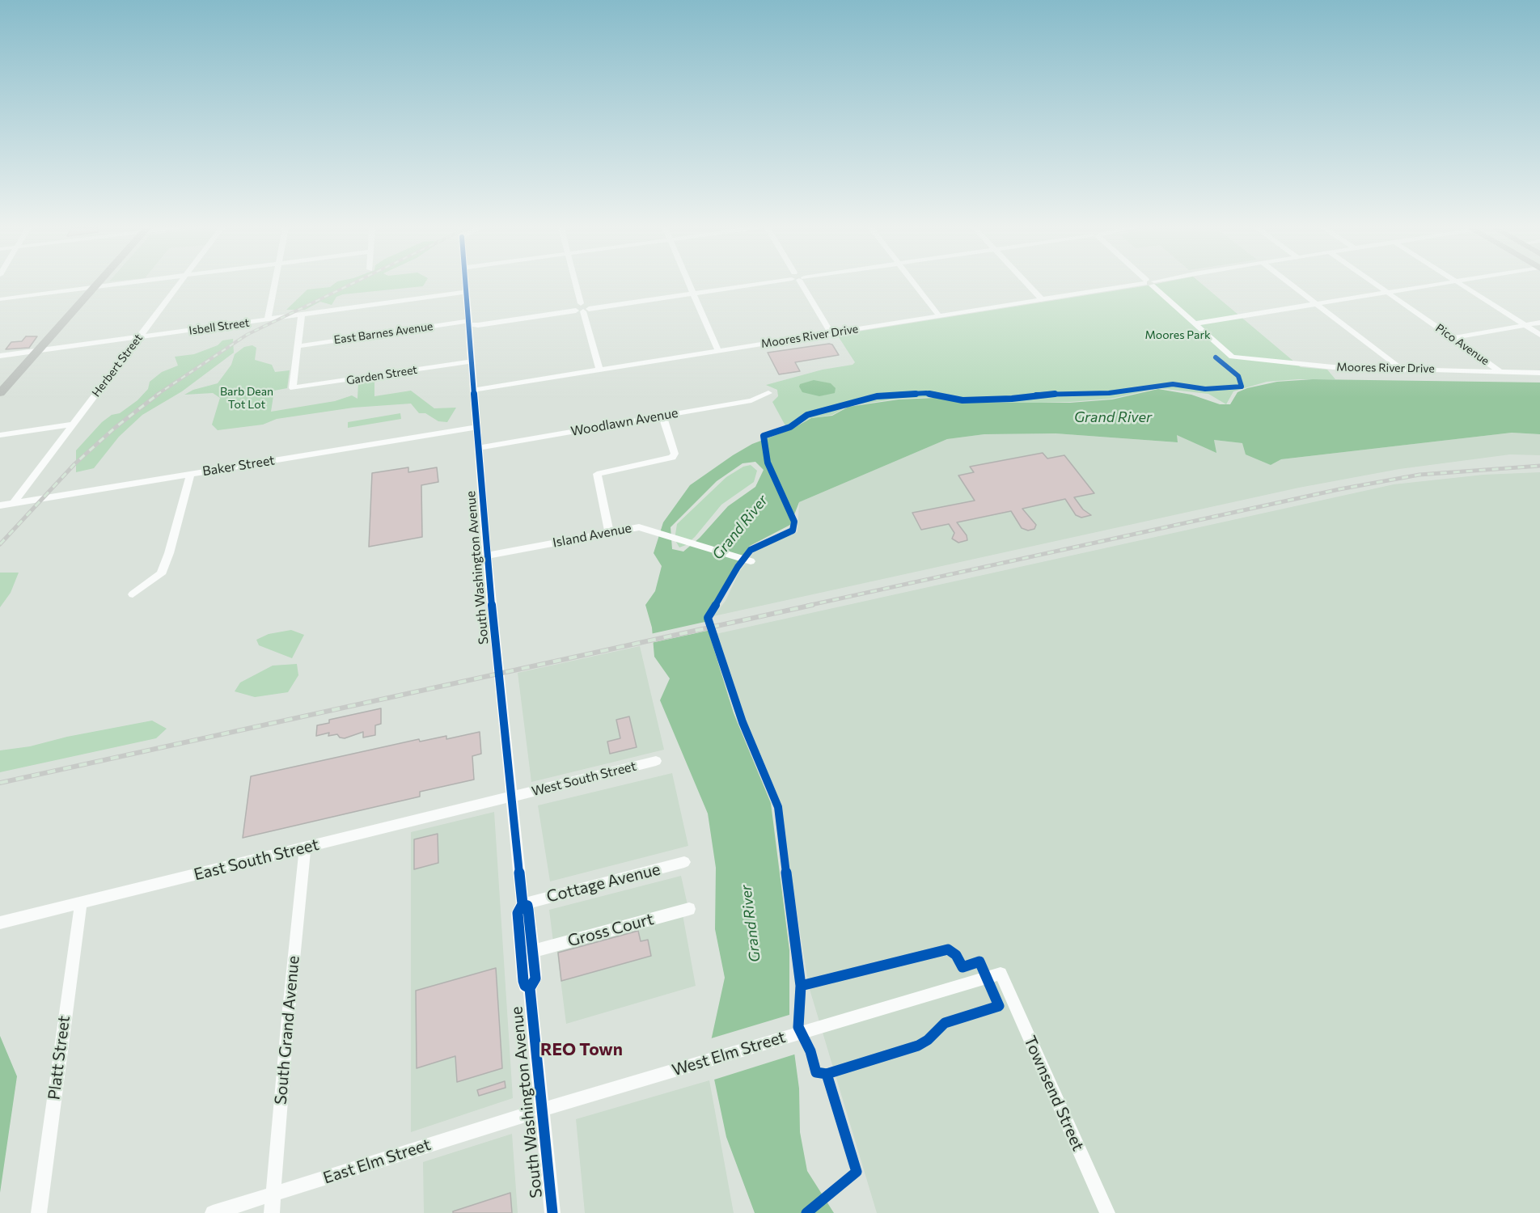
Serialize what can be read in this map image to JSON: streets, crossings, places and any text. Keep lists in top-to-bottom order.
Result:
{
  "streets": {
    "street": [
      "Isbell Street",
      "East Barnes Avenue",
      "Moores River Drive",
      "Pico Avenue",
      "Herbert Street",
      "Garden Street",
      "Woodlawn Avenue",
      "Baker Street",
      "Island Avenue",
      "South Washington Avenue",
      "West South Street",
      "East South Street",
      "Cottage Avenue",
      "Gross Court",
      "South Grand Avenue",
      "West Elm Street",
      "Platt Street",
      "Townsend Street",
      "East Elm Street"
    ]
  },
  "crossings": [
    ["Isbell Street", "Herbert Street"],
    ["Isbell Street", "South Washington Avenue"],
    ["East Barnes Avenue", "Garden Street"],
    ["East Barnes Avenue", "South Washington Avenue"],
    ["Moores River Drive", "Pico Avenue"],
    ["Moores River Drive", "South Washington Avenue"],
    ["Herbert Street", "Baker Street"],
    ["Garden Street", "South Washington Avenue"],
    ["Woodlawn Avenue", "South Washington Avenue"],
    ["Baker Street", "South Washington Avenue"],
    ["Island Avenue", "South Washington Avenue"],
    ["South Washington Avenue", "West South Street"],
    ["South Washington Avenue", "East South Street"],
    ["South Washington Avenue", "Cottage Avenue"],
    ["South Washington Avenue", "Gross Court"],
    ["South Washington Avenue", "West Elm Street"],
    ["South Washington Avenue", "East Elm Street"],
    ["West South Street", "East South Street"],
    ["East South Street", "South Grand Avenue"],
    ["East South Street", "Platt Street"],
    ["South Grand Avenue", "East Elm Street"],
    ["West Elm Street", "Townsend Street"],
    ["West Elm Street", "East Elm Street"]
  ],
  "districts": ["REO Town"],
  "water": ["Grand River"],
  "parks": ["Moores Park", "Barb Dean Tot Lot"]
}
